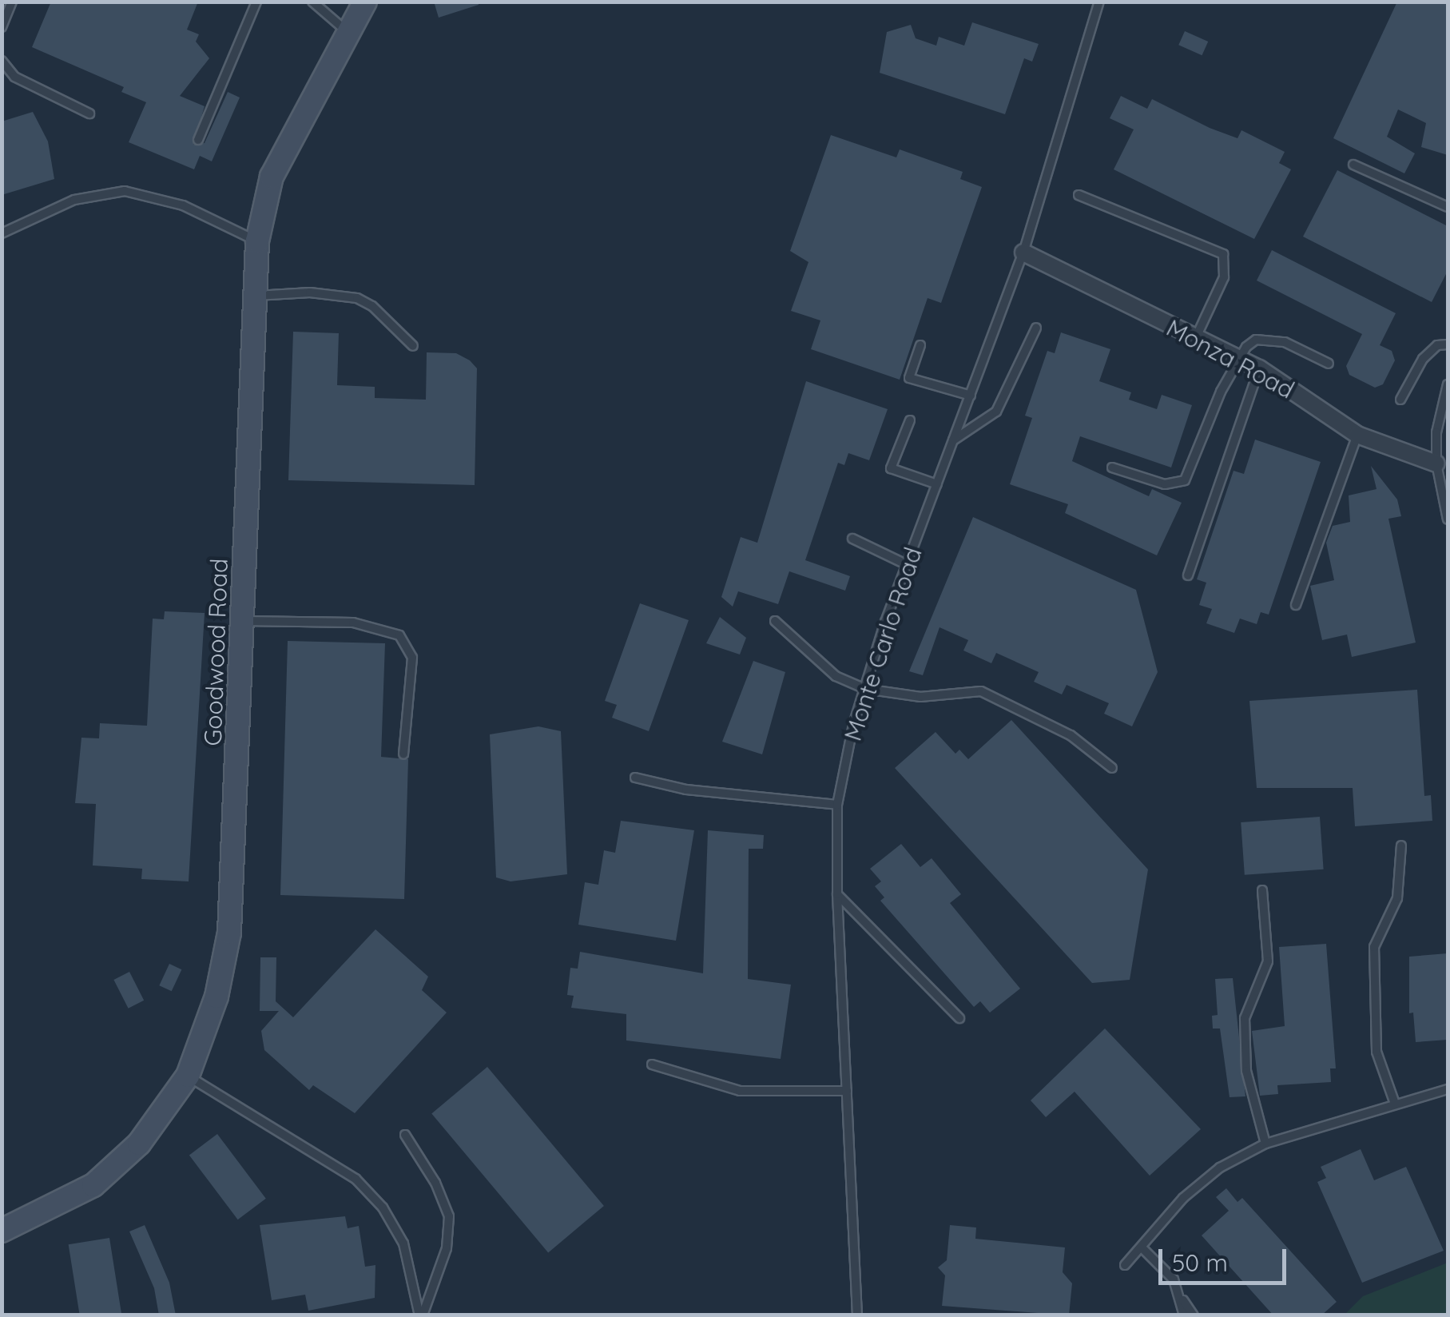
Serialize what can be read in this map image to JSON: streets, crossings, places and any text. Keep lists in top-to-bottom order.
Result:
{
  "streets": {
    "street": ["Monza Road", "Goodwood Road"],
    "lane": ["Monte Carlo Road"]
  },
  "crossings": [
    ["Monza Road", "Monte Carlo Road"]
  ],
  "scale_bar": "50 m"
}
